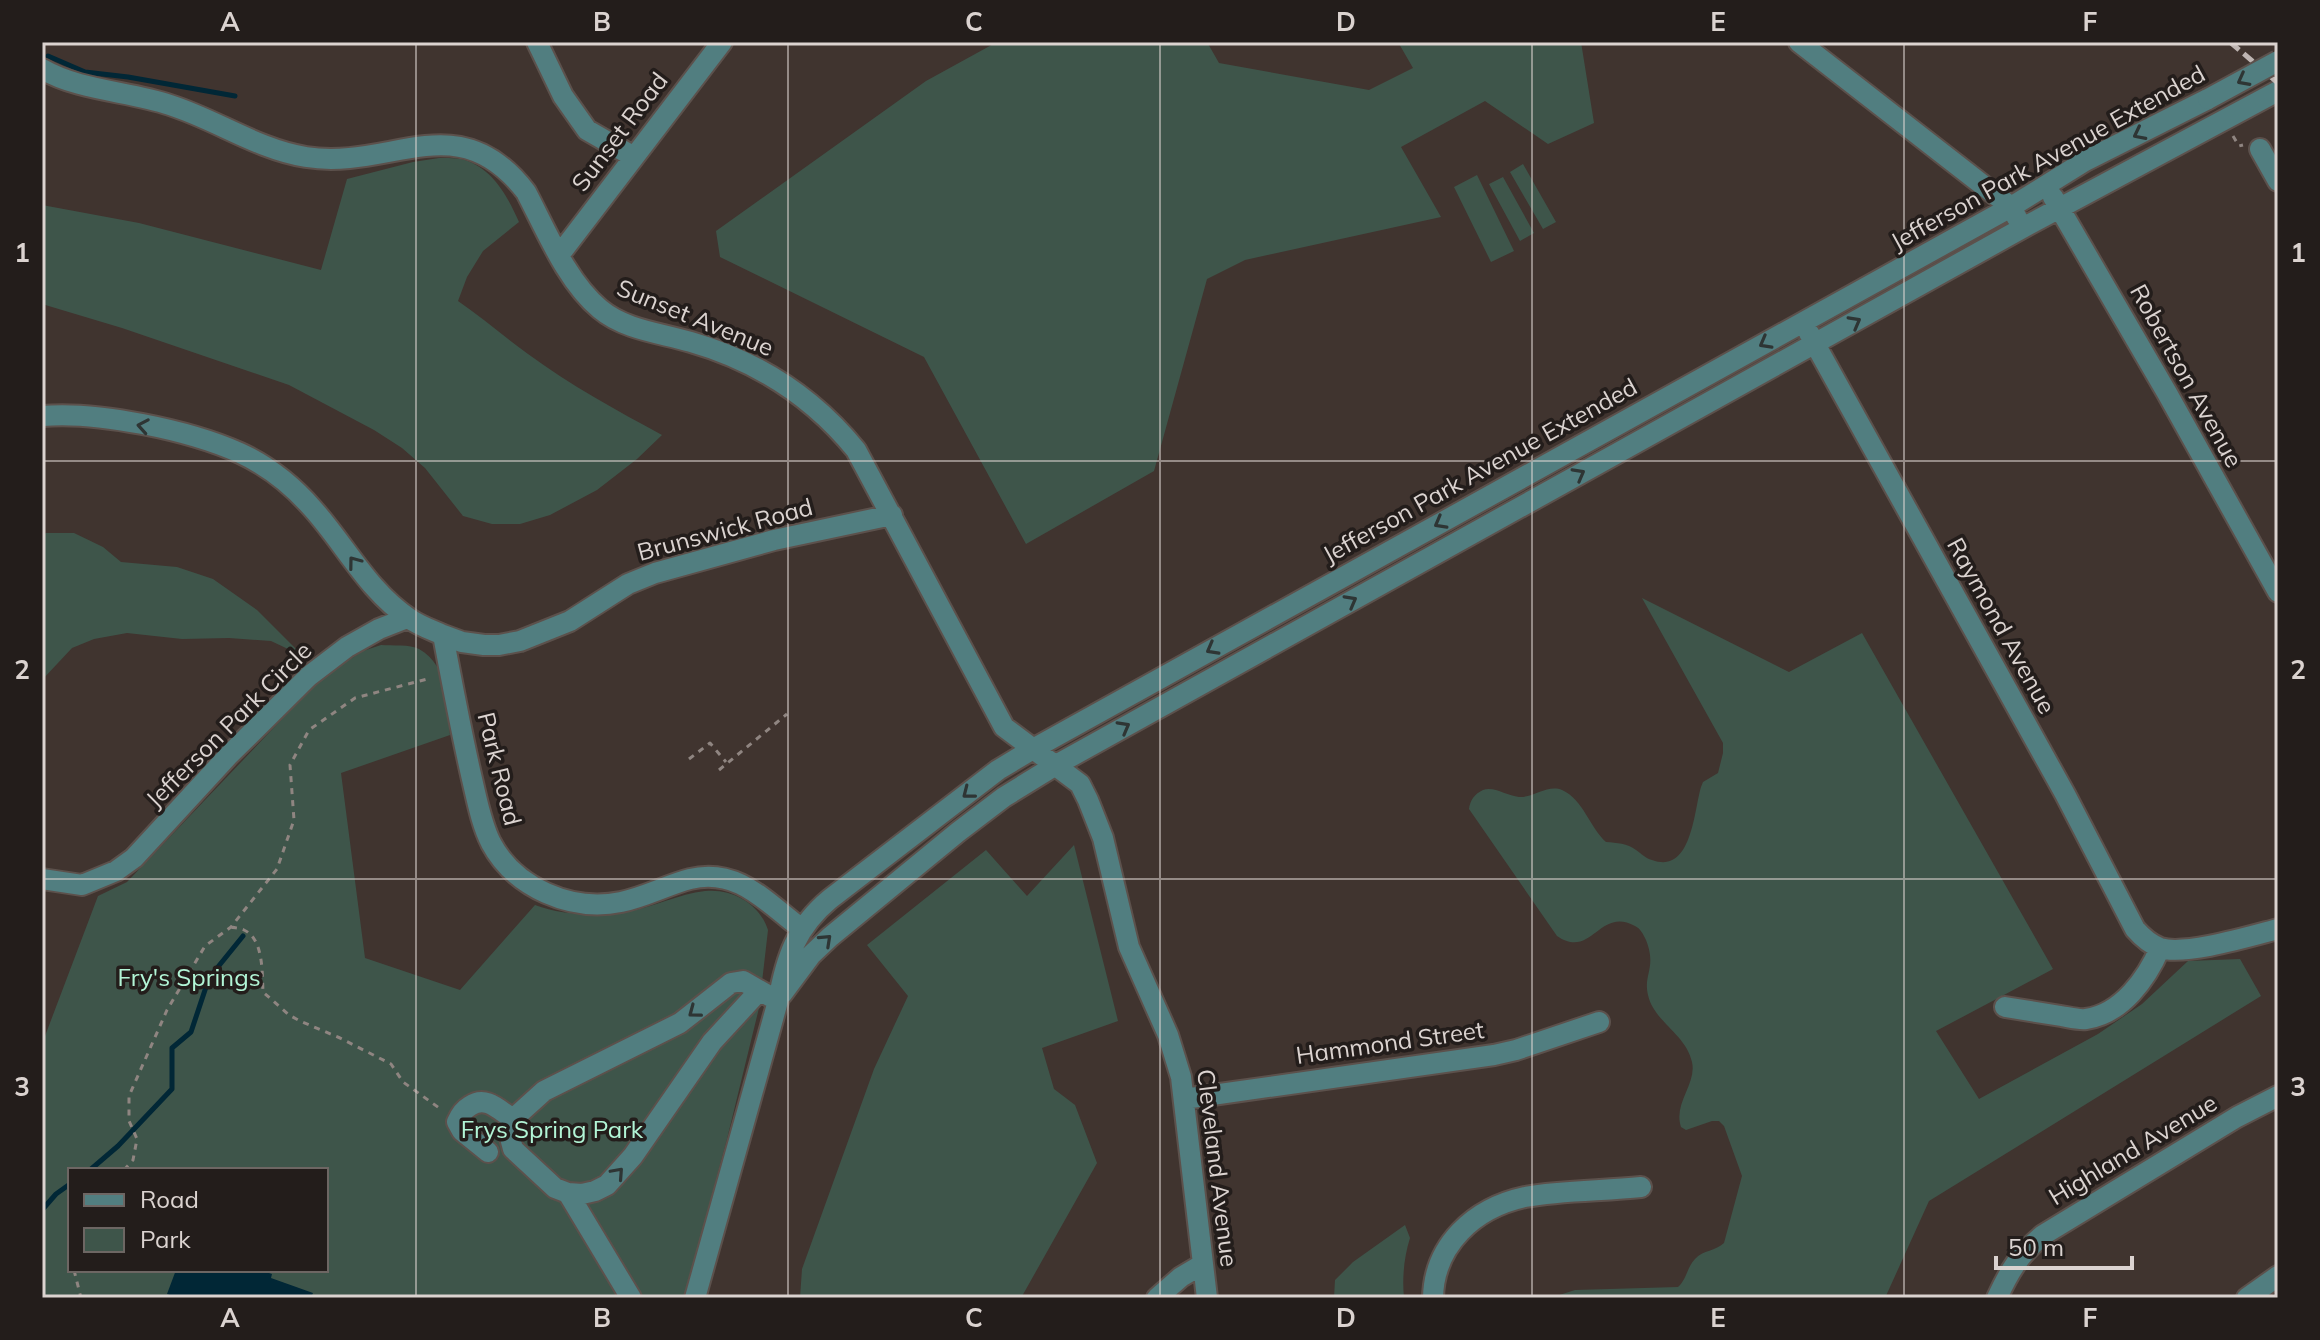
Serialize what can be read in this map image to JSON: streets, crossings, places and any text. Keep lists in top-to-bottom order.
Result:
{
  "streets": {
    "street": [
      "Sunset Road",
      "Jefferson Park Avenue Extended",
      "Sunset Avenue",
      "Robertson Avenue",
      "Brunswick Road",
      "Raymond Avenue",
      "Jefferson Park Circle",
      "Park Road",
      "Hammond Street",
      "Highland Avenue",
      "Cleveland Avenue"
    ]
  },
  "crossings": [
    ["Sunset Road", "Sunset Avenue"],
    ["Jefferson Park Avenue Extended", "Sunset Avenue"],
    ["Jefferson Park Avenue Extended", "Robertson Avenue"],
    ["Jefferson Park Avenue Extended", "Raymond Avenue"],
    ["Jefferson Park Avenue Extended", "Park Road"],
    ["Jefferson Park Avenue Extended", "Cleveland Avenue"],
    ["Sunset Avenue", "Brunswick Road"],
    ["Sunset Avenue", "Cleveland Avenue"],
    ["Brunswick Road", "Park Road"],
    ["Hammond Street", "Cleveland Avenue"]
  ],
  "parks": ["Fry's Springs", "Frys Spring Park"],
  "legend": ["Road", "Park"],
  "scale_bar": "50 m",
  "grid": {
    "columns": [
      "A",
      "B",
      "C",
      "D",
      "E",
      "F"
    ],
    "rows": ["1", "2", "3"]
  }
}
